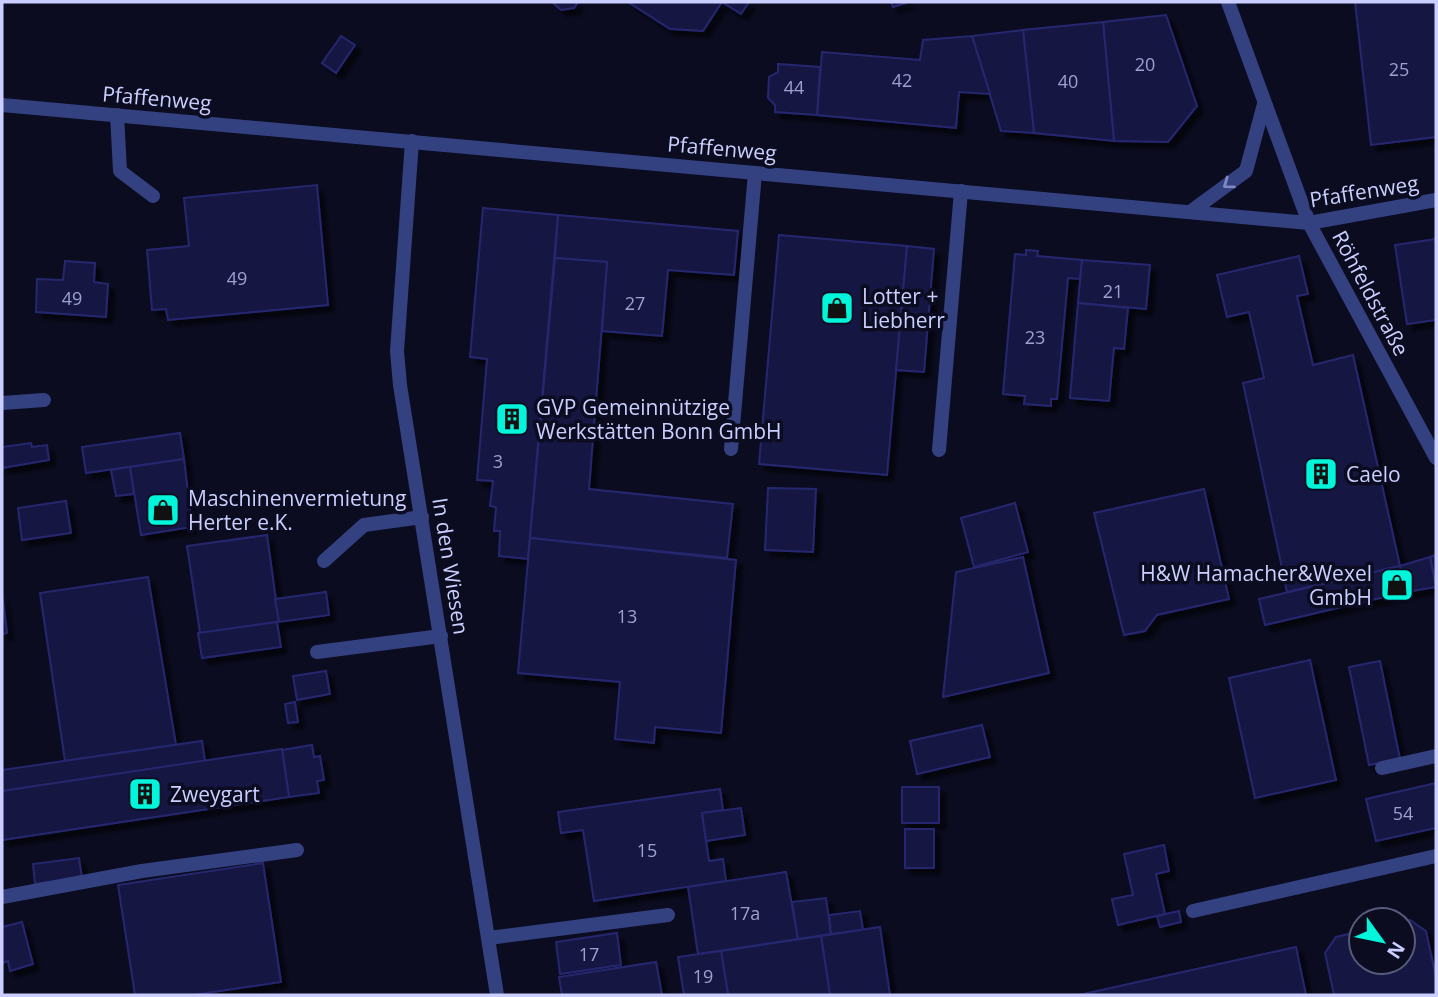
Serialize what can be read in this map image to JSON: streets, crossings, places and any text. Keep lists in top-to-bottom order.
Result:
{
  "streets": {
    "street": ["Pfaffenweg", "Röhfeldstraße", "In den Wiesen"]
  },
  "crossings": [
    ["Pfaffenweg", "Röhfeldstraße"],
    ["Pfaffenweg", "In den Wiesen"]
  ],
  "places": {
    "shop": ["Lotter + Liebherr", "Maschinenvermietung Herter e.K.", "H&W Hamacher&Wexel GmbH"],
    "building": ["GVP Gemeinnützige Werkstätten Bonn GmbH", "Caelo", "Zweygart"]
  },
  "house_numbers": [
    "20",
    "25",
    "42",
    "40",
    "44",
    "49",
    "21",
    "49",
    "27",
    "23",
    "3",
    "13",
    "54",
    "15",
    "17a",
    "17",
    "19"
  ],
  "north": "bottom right"
}
